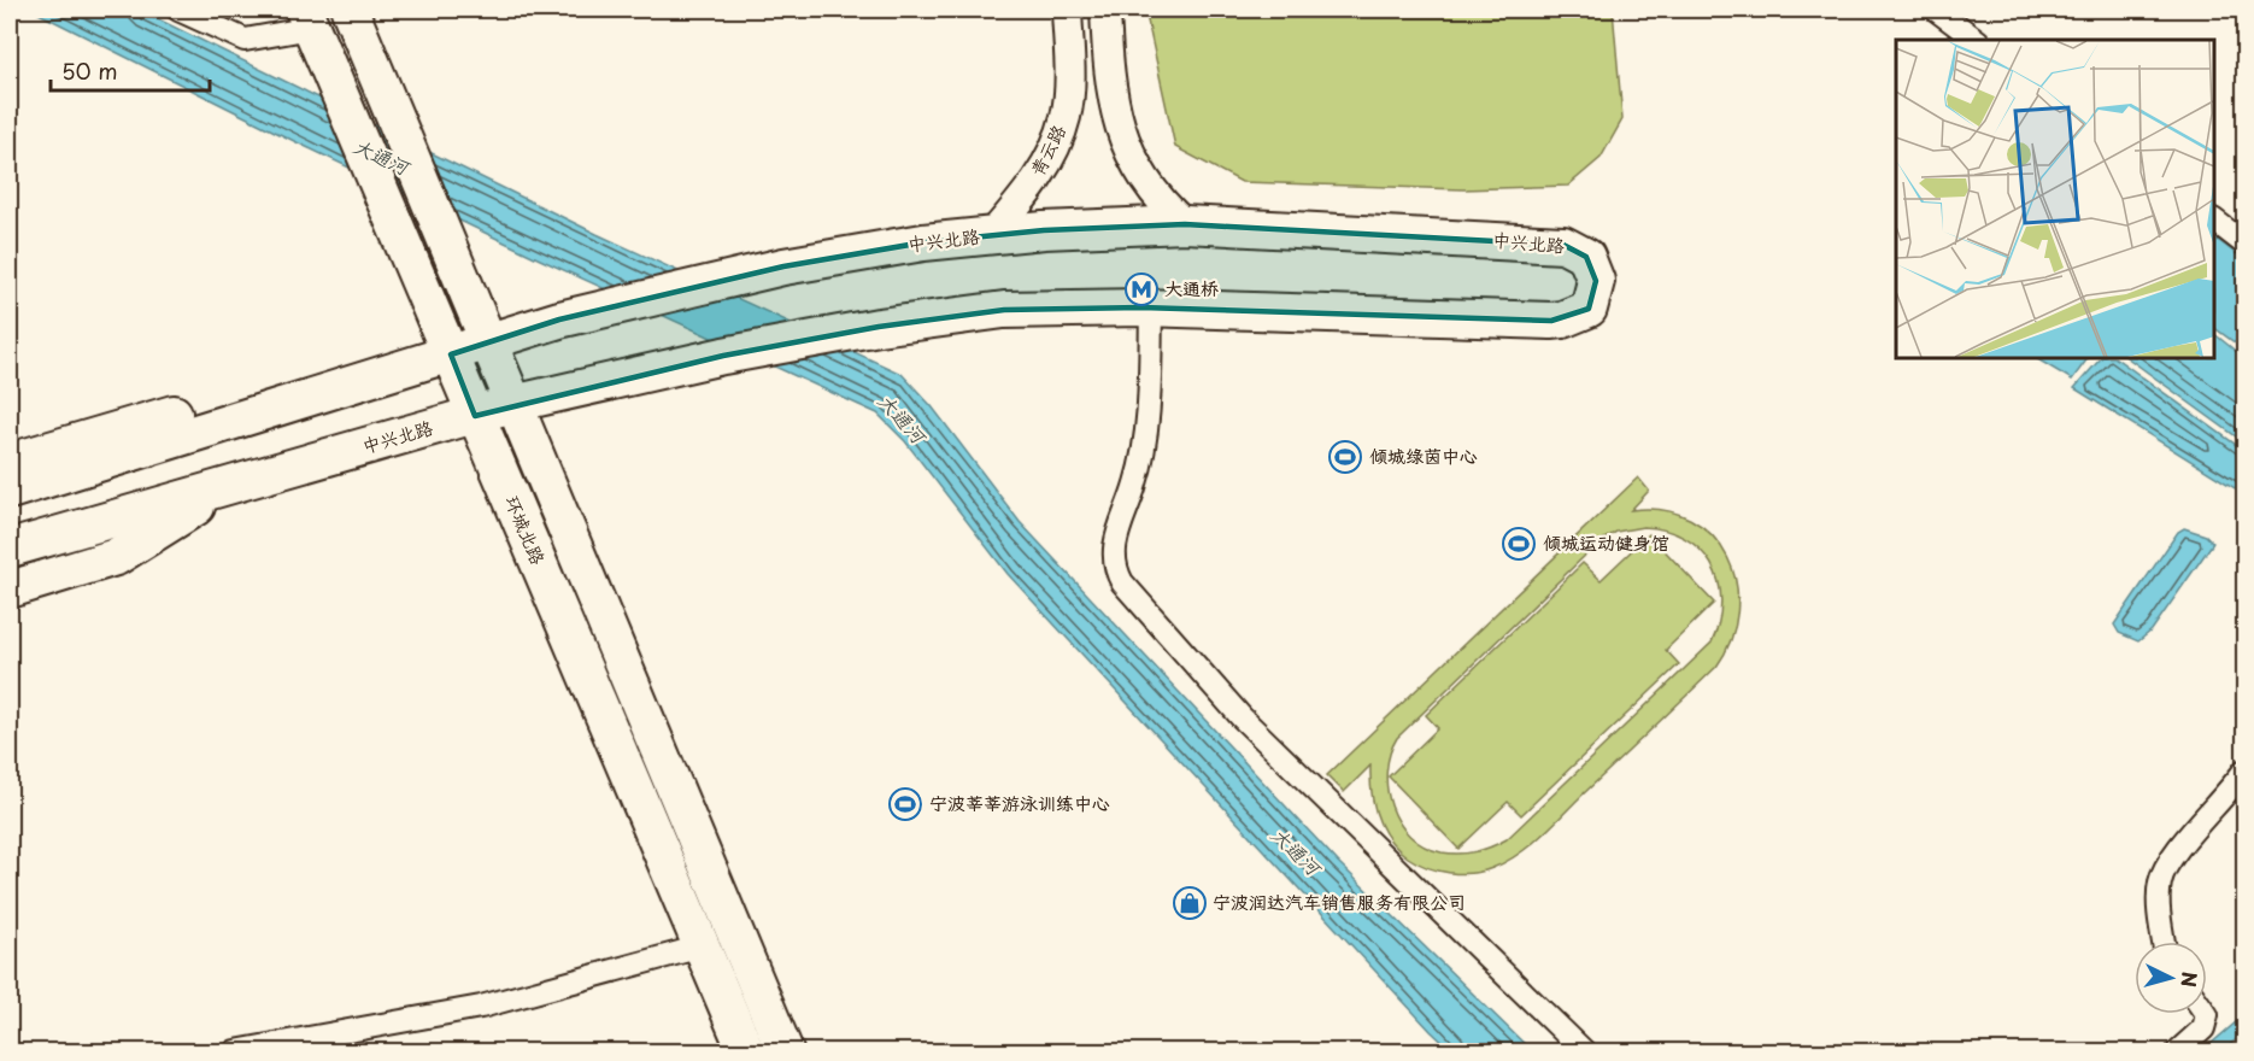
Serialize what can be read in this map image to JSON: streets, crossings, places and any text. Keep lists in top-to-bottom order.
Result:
{
  "streets": {
    "main road": ["中兴北路", "环城北路"],
    "street": ["青云路"]
  },
  "crossings": [
    ["青云路", "中兴北路"],
    ["中兴北路", "环城北路"]
  ],
  "water": ["大通河"],
  "places": {
    "metro station": ["大通桥"],
    "sports": ["倾城绿茵中心", "倾城运动健身馆", "宁波莘莘游泳训练中心"],
    "shop": ["宁波润达汽车销售服务有限公司"]
  },
  "scale_bar": "50 m",
  "north": "right"
}
